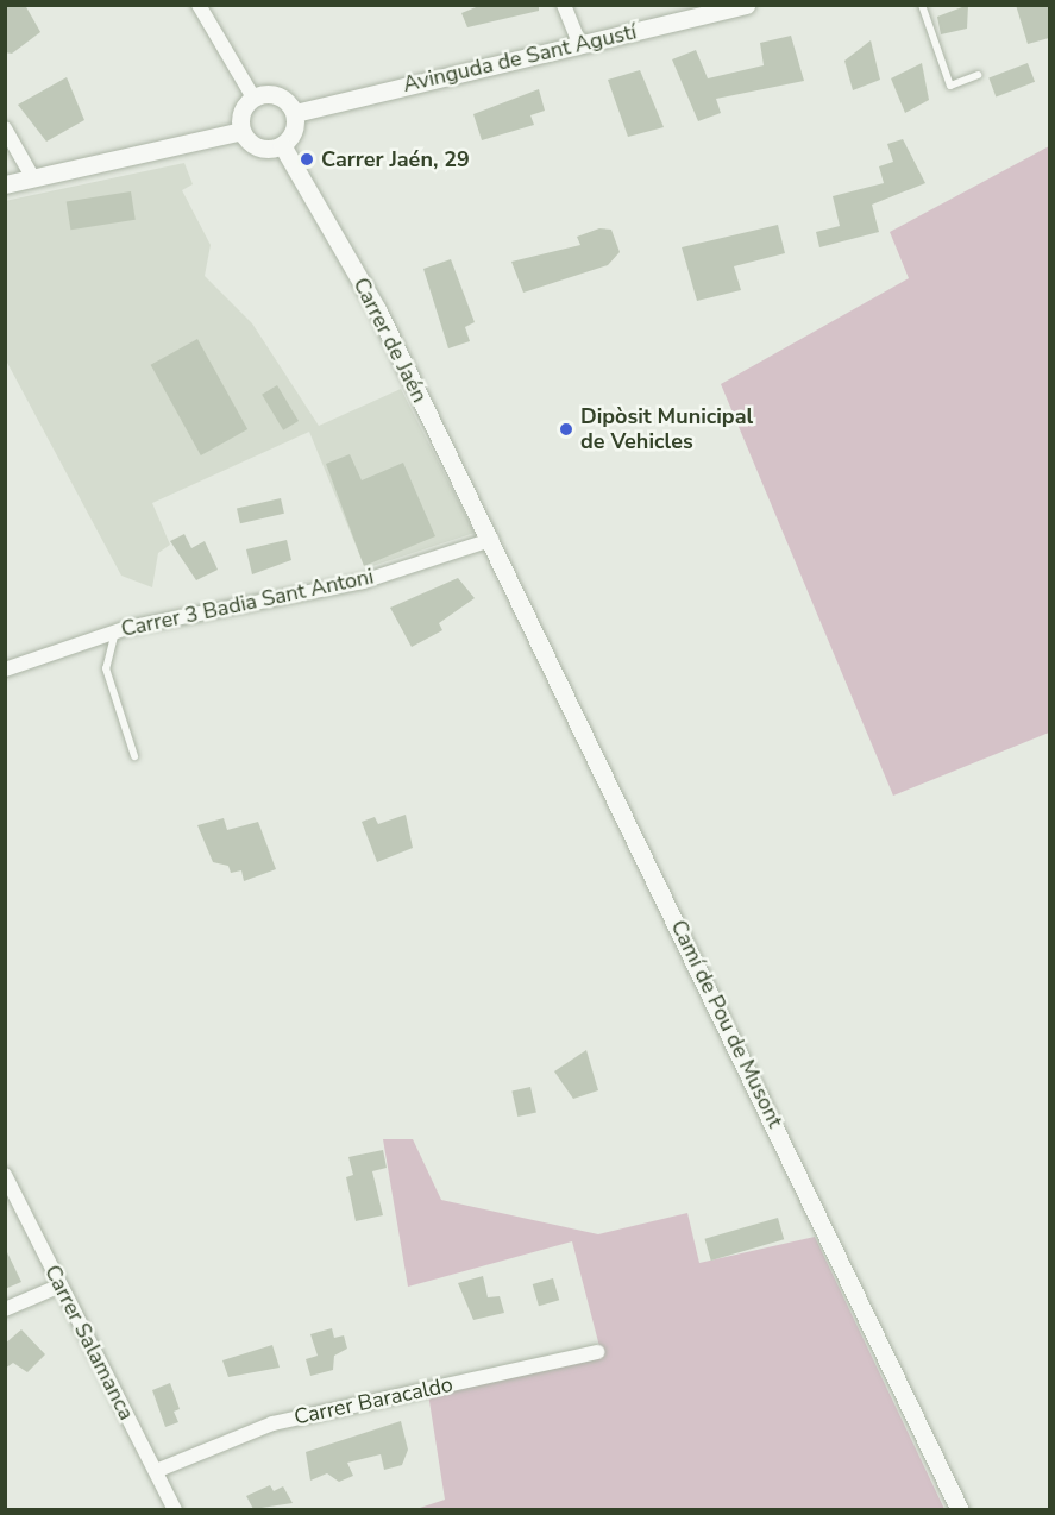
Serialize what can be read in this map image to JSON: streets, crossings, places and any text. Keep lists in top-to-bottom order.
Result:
{
  "streets": {
    "street": [
      "Avinguda de Sant Agustí",
      "Carrer de Jaén",
      "Carrer 3 Badia Sant Antoni",
      "Camí de Pou de Musont",
      "Carrer Salamanca",
      "Carrer Baracaldo"
    ]
  },
  "crossings": [
    ["Avinguda de Sant Agustí", "Carrer de Jaén"],
    ["Carrer de Jaén", "Carrer 3 Badia Sant Antoni"],
    ["Carrer de Jaén", "Camí de Pou de Musont"],
    ["Carrer 3 Badia Sant Antoni", "Camí de Pou de Musont"],
    ["Carrer Salamanca", "Carrer Baracaldo"]
  ],
  "places": ["Carrer Jaén, 29", "Dipòsit Municipal de Vehicles"]
}
